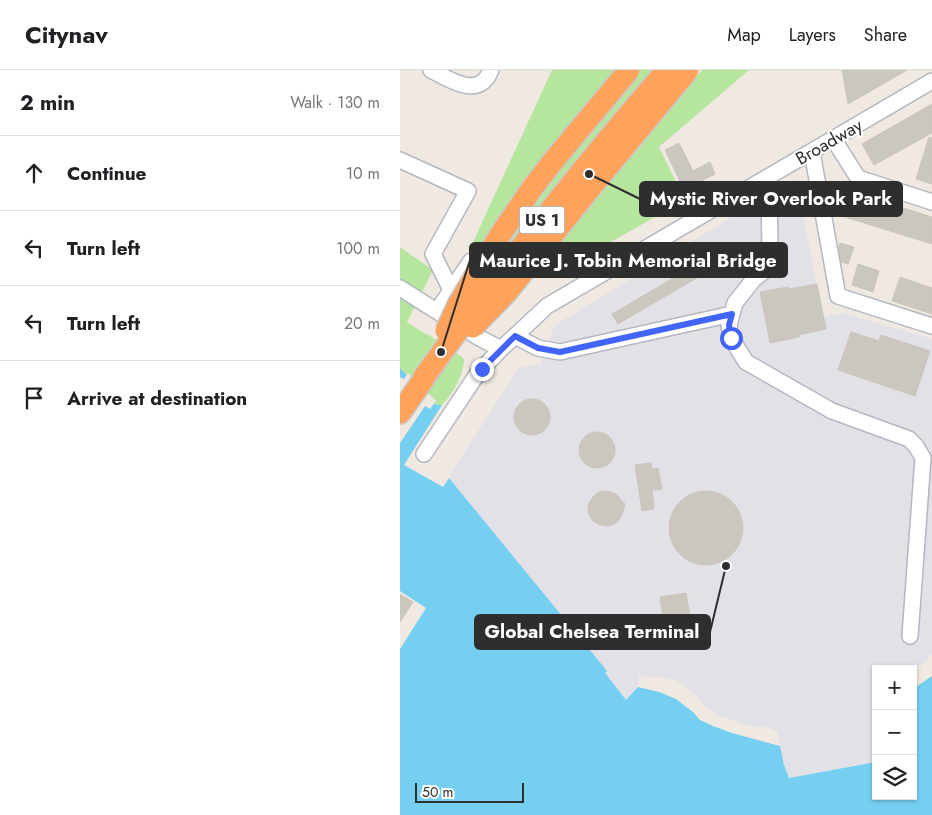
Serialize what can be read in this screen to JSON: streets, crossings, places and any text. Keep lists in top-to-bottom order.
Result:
{
  "streets": {
    "highway": ["US 1"],
    "street": ["Broadway"]
  },
  "places": ["Mystic River Overlook Park", "Maurice J. Tobin Memorial Bridge", "Global Chelsea Terminal"],
  "scale_bar": "50 m",
  "page": {
    "header": "Citynav",
    "nav": ["Map", "Layers", "Share"],
    "heading": ["2 min", "Walk · 130 m"],
    "list": [
      ["Continue", "10 m"],
      ["Turn left", "100 m"],
      ["Turn left", "20 m"],
      "Arrive at destination"
    ],
    "map_buttons": ["+", "−"],
    "scale": "50 m"
  }
}
